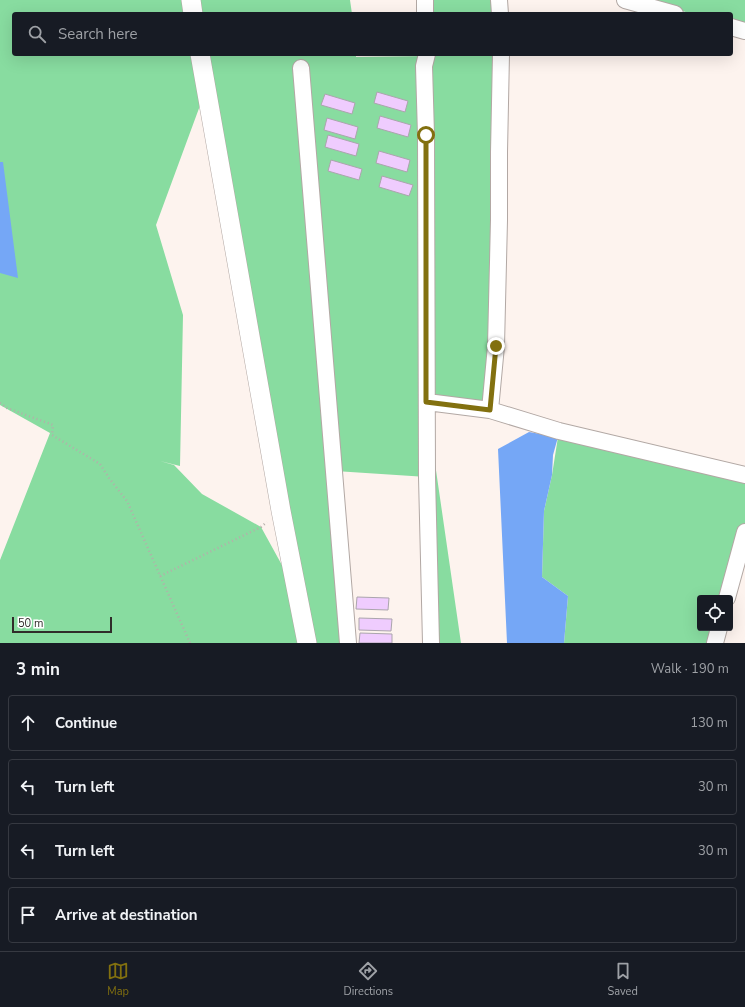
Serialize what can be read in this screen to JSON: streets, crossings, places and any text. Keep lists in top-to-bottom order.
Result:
{
  "scale_bar": "50 m",
  "page": {
    "search": "Search here",
    "scale": "50 m",
    "heading": ["3 min", "Walk · 190 m"],
    "list": [
      ["Continue", "130 m"],
      ["Turn left", "30 m"],
      ["Turn left", "30 m"],
      "Arrive at destination"
    ],
    "nav": ["Map", "Directions", "Saved"]
  }
}
